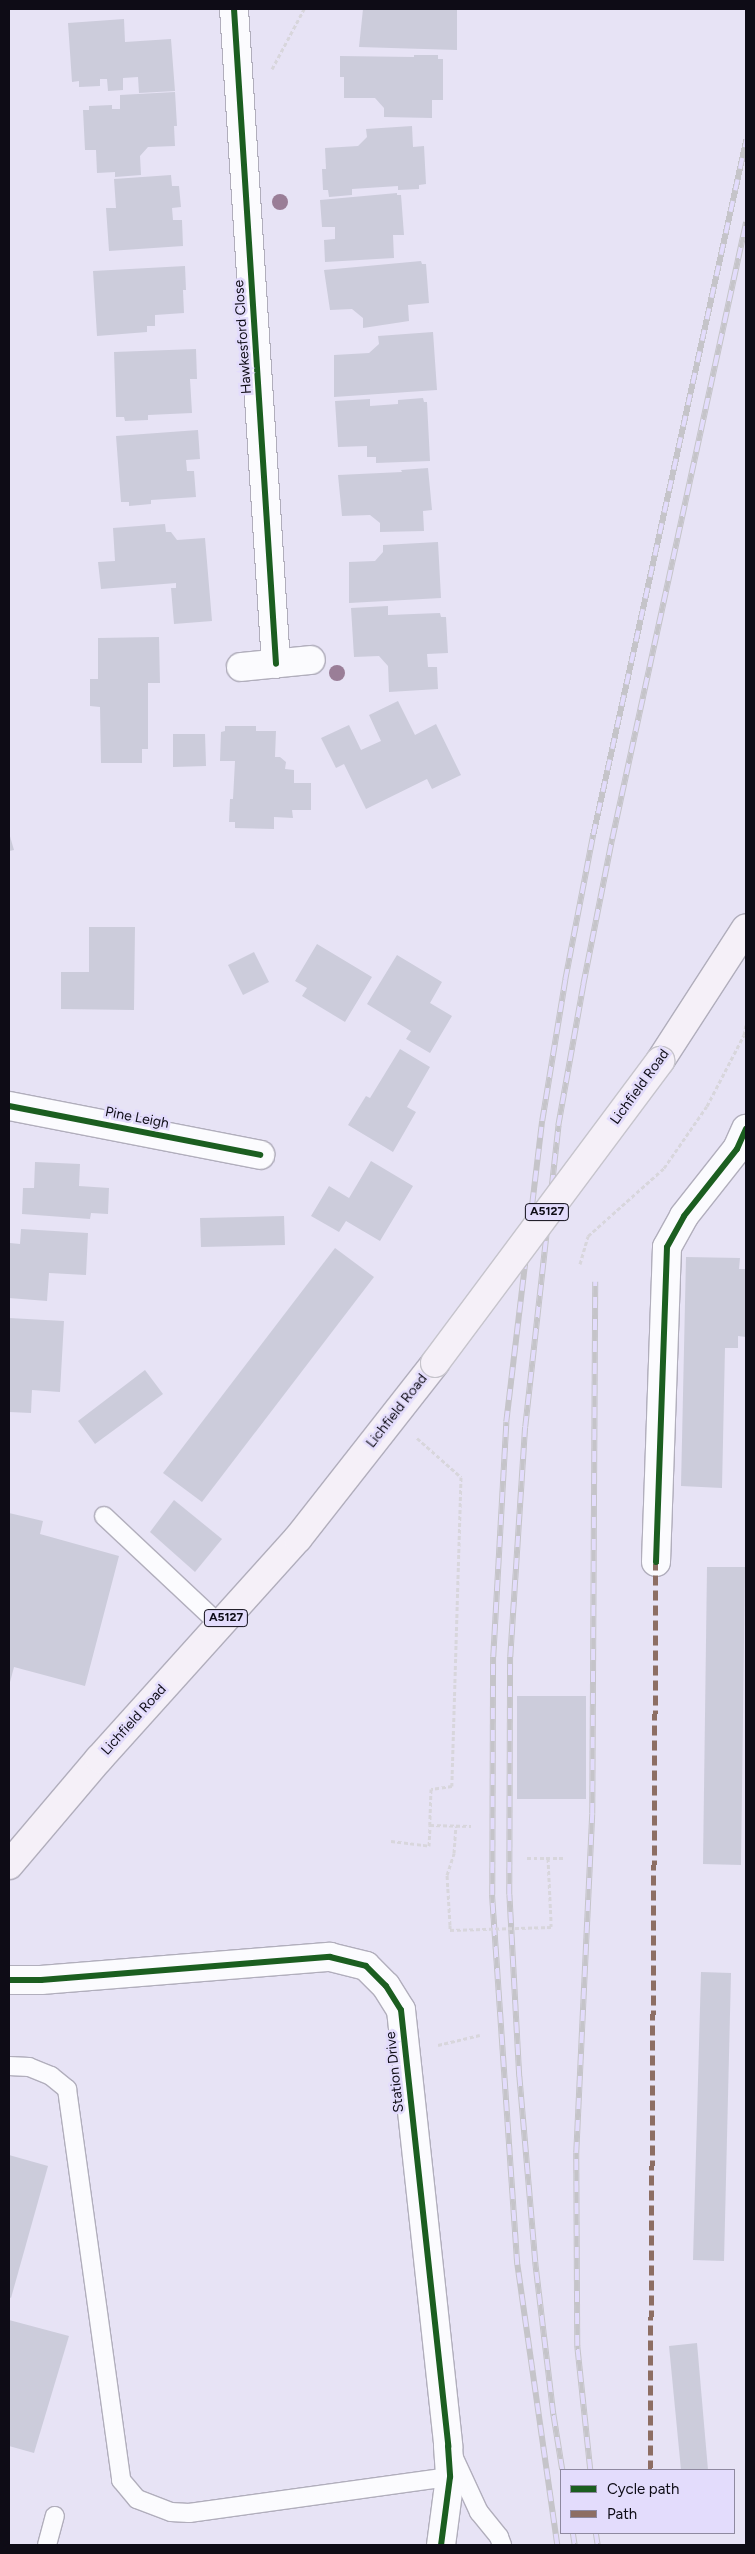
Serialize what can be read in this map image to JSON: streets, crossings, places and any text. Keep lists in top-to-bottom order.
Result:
{
  "streets": {
    "main road": ["Lichfield Road", "A5127"],
    "street": ["Hawkesford Close", "Pine Leigh", "Station Drive"]
  },
  "legend": ["Cycle path", "Path"]
}
